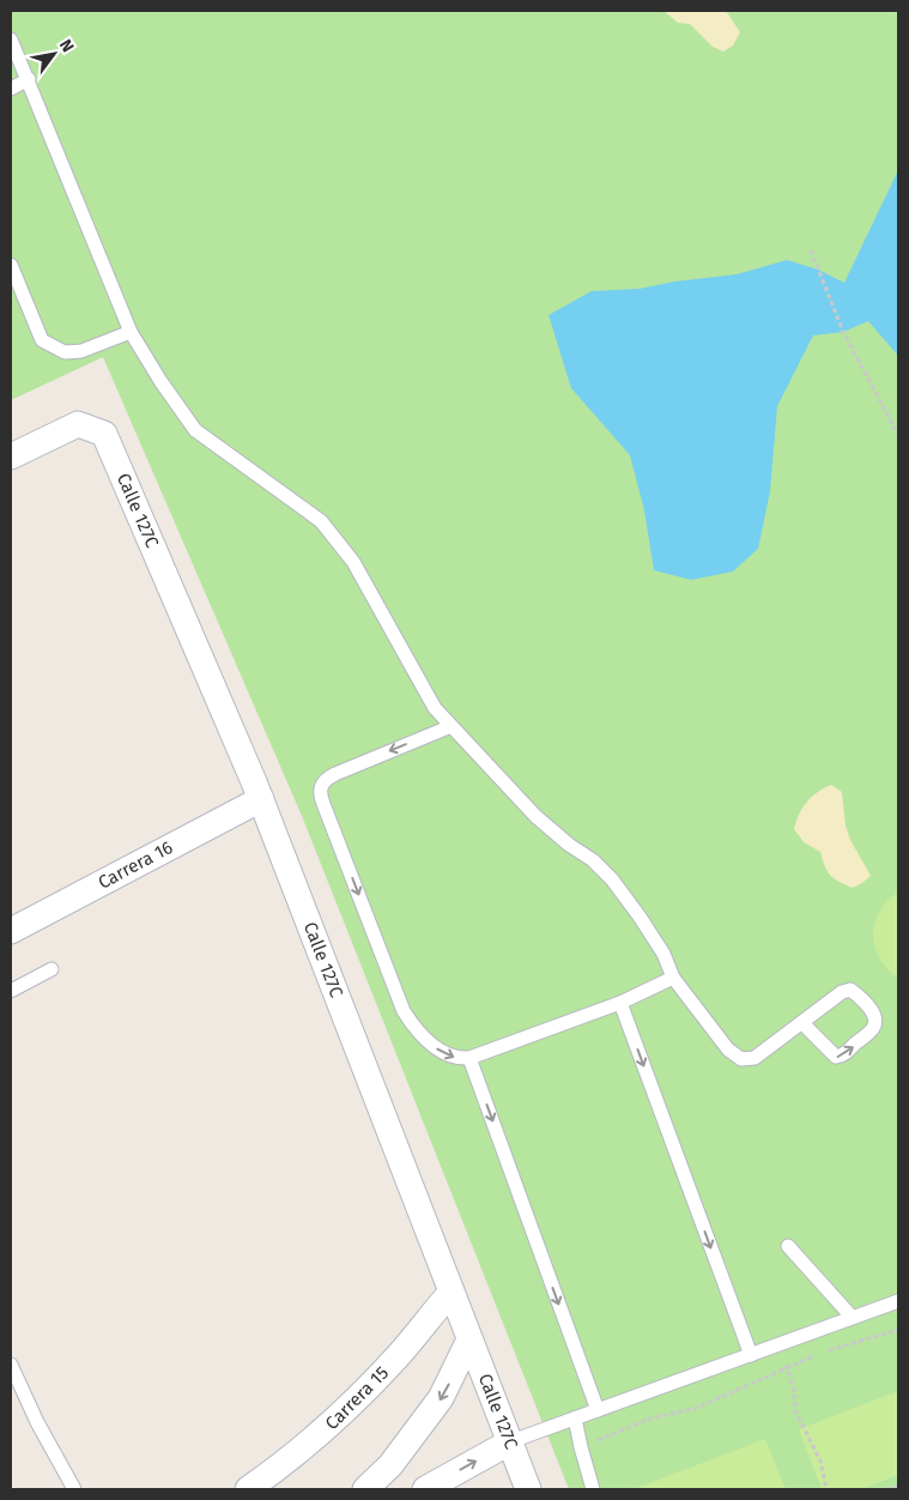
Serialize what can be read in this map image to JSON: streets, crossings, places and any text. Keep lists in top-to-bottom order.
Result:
{
  "streets": {
    "street": ["Calle 127C", "Carrera 16", "Carrera 15"]
  },
  "crossings": [
    ["Calle 127C", "Carrera 16"],
    ["Calle 127C", "Carrera 15"]
  ],
  "north": "top right"
}
